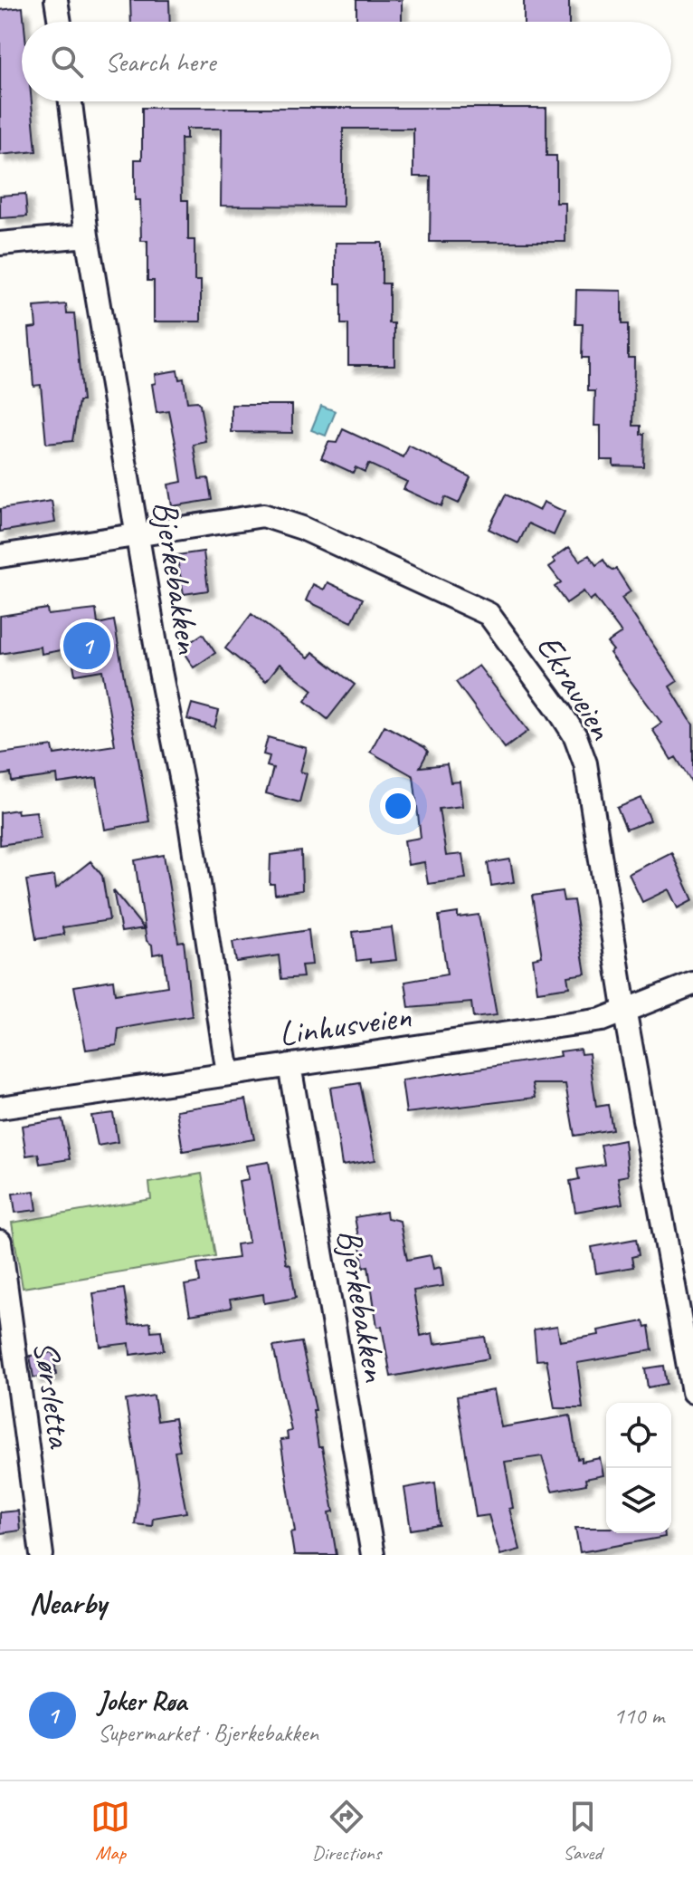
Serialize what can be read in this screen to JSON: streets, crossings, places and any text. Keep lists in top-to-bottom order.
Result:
{
  "streets": {
    "street": [
      "Bjerkebakken",
      "Ekraveien",
      "Linhusveien",
      "Sørsletta"
    ]
  },
  "crossings": [
    ["Bjerkebakken", "Ekraveien"],
    ["Bjerkebakken", "Linhusveien"],
    ["Ekraveien", "Linhusveien"]
  ],
  "page": {
    "search": "Search here",
    "pins": "1",
    "heading": "Nearby",
    "list": [
      {
        "mark": "1",
        "name": "Joker Røa",
        "note": "Supermarket · Bjerkebakken",
        "value": "110 m"
      }
    ],
    "nav": ["Map", "Directions", "Saved"]
  }
}
